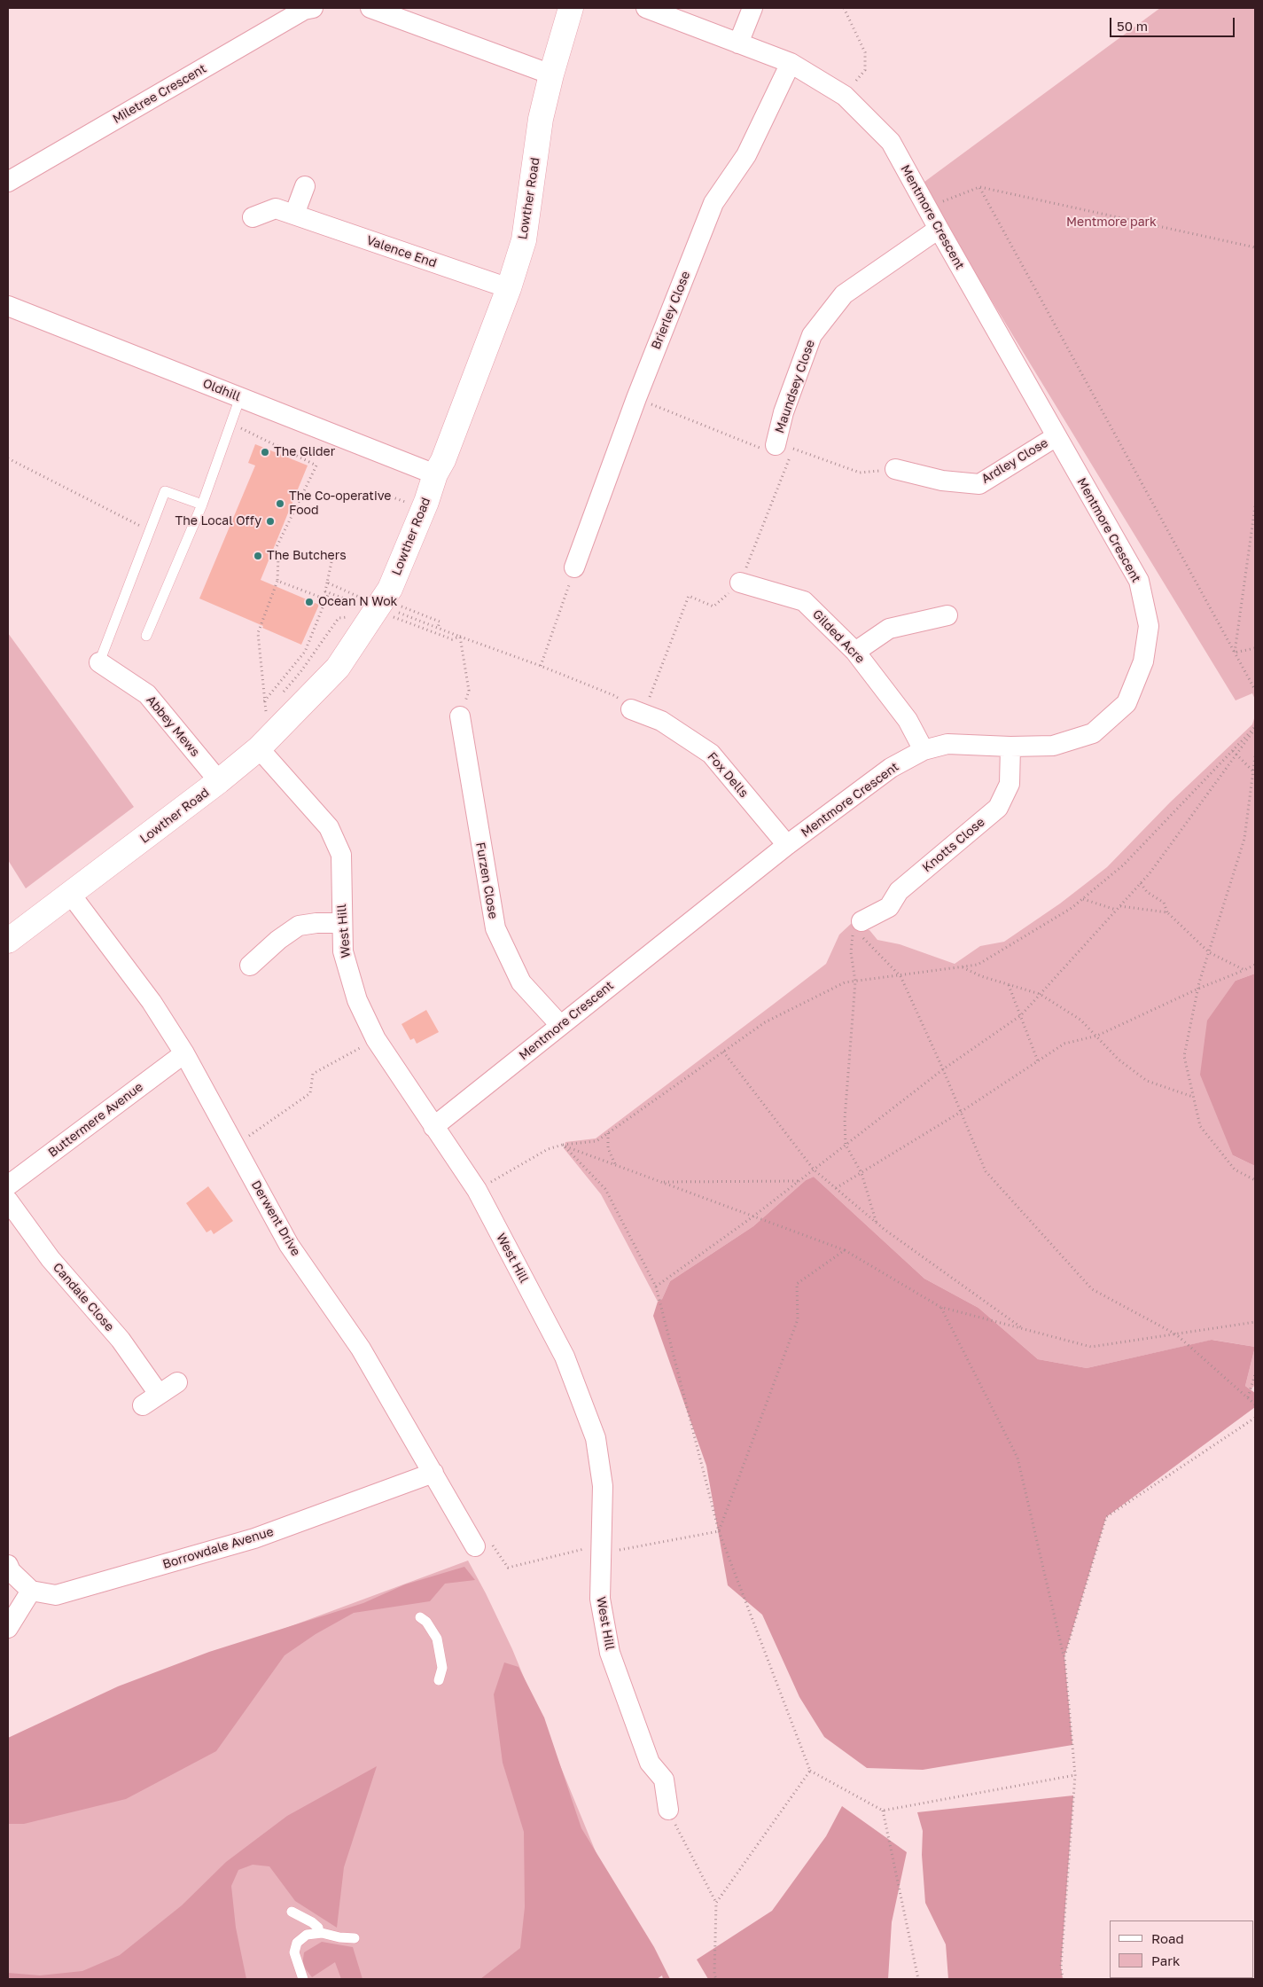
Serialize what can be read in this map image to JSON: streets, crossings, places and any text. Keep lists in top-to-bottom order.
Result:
{
  "streets": {
    "street": [
      "Miletree Crescent",
      "Lowther Road",
      "Mentmore Crescent",
      "Valence End",
      "Brierley Close",
      "Maundsey Close",
      "Oldhill",
      "Ardley Close",
      "Gilded Acre",
      "Abbey Mews",
      "Fox Dells",
      "Knotts Close",
      "Furzen Close",
      "West Hill",
      "Buttermere Avenue",
      "Derwent Drive",
      "Candale Close",
      "Borrowdale Avenue"
    ]
  },
  "crossings": [
    ["Lowther Road", "Valence End"],
    ["Lowther Road", "Oldhill"],
    ["Lowther Road", "Abbey Mews"],
    ["Lowther Road", "West Hill"],
    ["Lowther Road", "Derwent Drive"],
    ["Mentmore Crescent", "Brierley Close"],
    ["Mentmore Crescent", "Maundsey Close"],
    ["Mentmore Crescent", "Ardley Close"],
    ["Mentmore Crescent", "Gilded Acre"],
    ["Mentmore Crescent", "Fox Dells"],
    ["Mentmore Crescent", "Knotts Close"],
    ["Mentmore Crescent", "Furzen Close"],
    ["Mentmore Crescent", "West Hill"],
    ["Buttermere Avenue", "Derwent Drive"],
    ["Derwent Drive", "Borrowdale Avenue"]
  ],
  "parks": ["Mentmore park"],
  "places": [
    "The Glider",
    "The Co-operative Food",
    "The Local Offy",
    "The Butchers",
    "Ocean N Wok"
  ],
  "legend": ["Road", "Park"],
  "scale_bar": "50 m"
}
